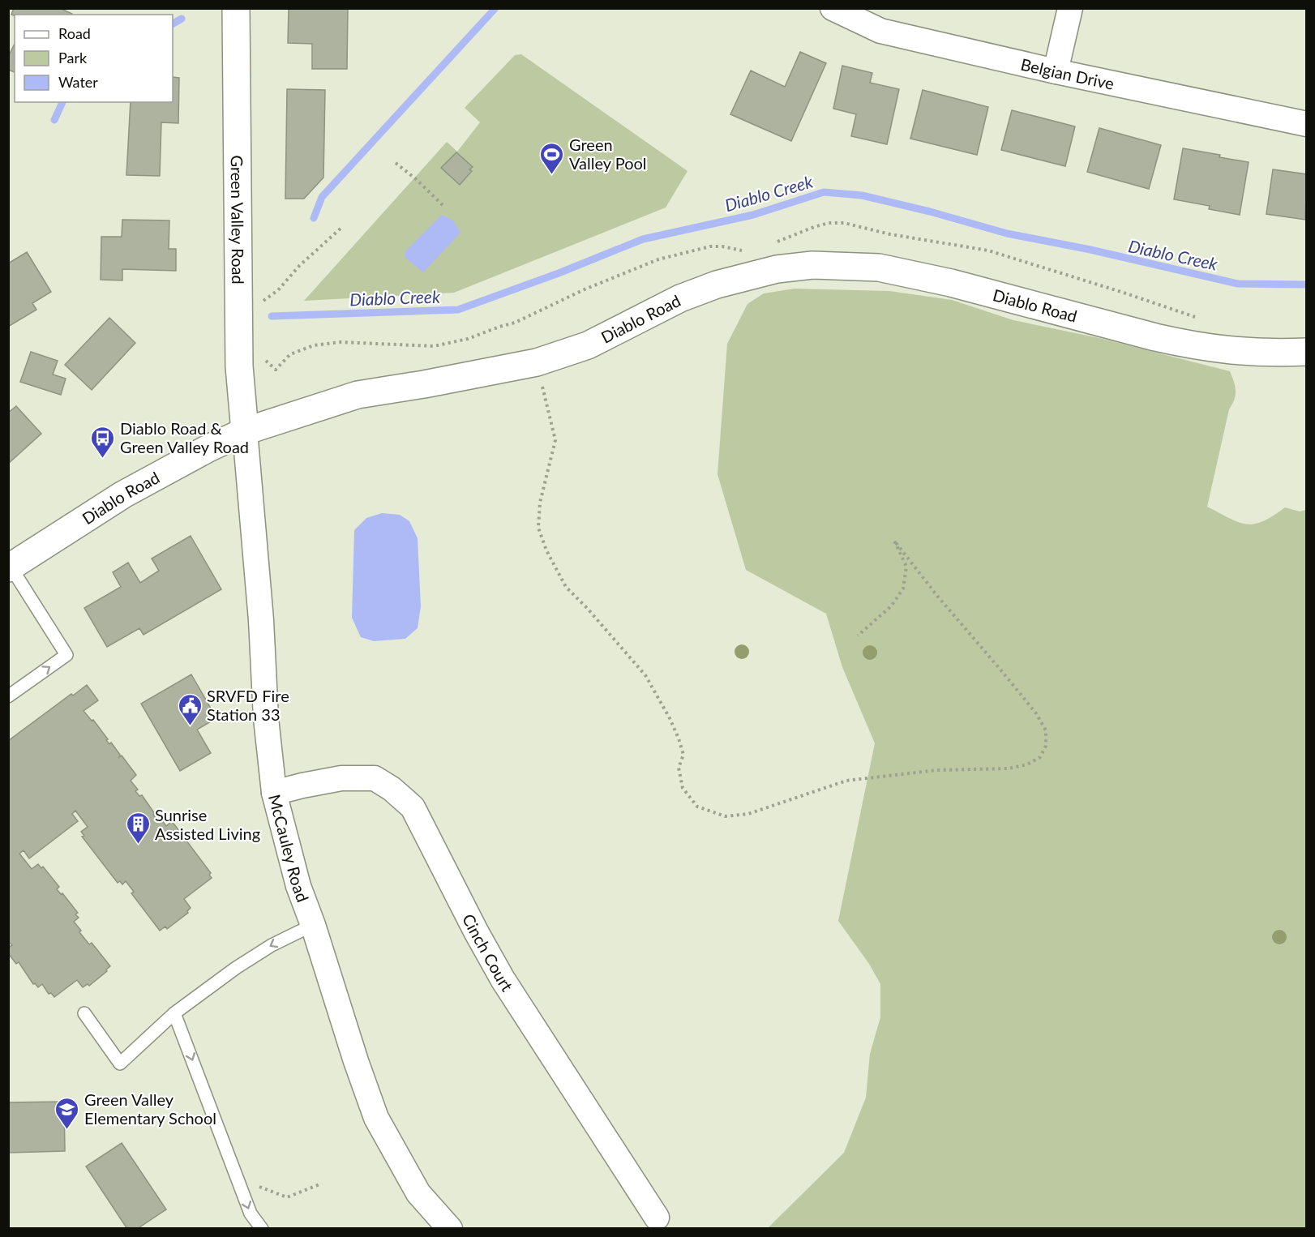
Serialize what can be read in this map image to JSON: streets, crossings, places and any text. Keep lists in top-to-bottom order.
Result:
{
  "streets": {
    "street": [
      "Belgian Drive",
      "Green Valley Road",
      "Diablo Road",
      "McCauley Road",
      "Cinch Court"
    ]
  },
  "crossings": [
    ["Green Valley Road", "Diablo Road"],
    ["Green Valley Road", "McCauley Road"],
    ["Diablo Road", "McCauley Road"],
    ["McCauley Road", "Cinch Court"]
  ],
  "water": ["Diablo Creek"],
  "places": {
    "sports": ["Green Valley Pool"],
    "bus stop": ["Diablo Road & Green Valley Road"],
    "public building": ["SRVFD Fire Station 33"],
    "building": ["Sunrise Assisted Living"],
    "school or university": ["Green Valley Elementary School"]
  },
  "legend": ["Road", "Park", "Water"]
}
